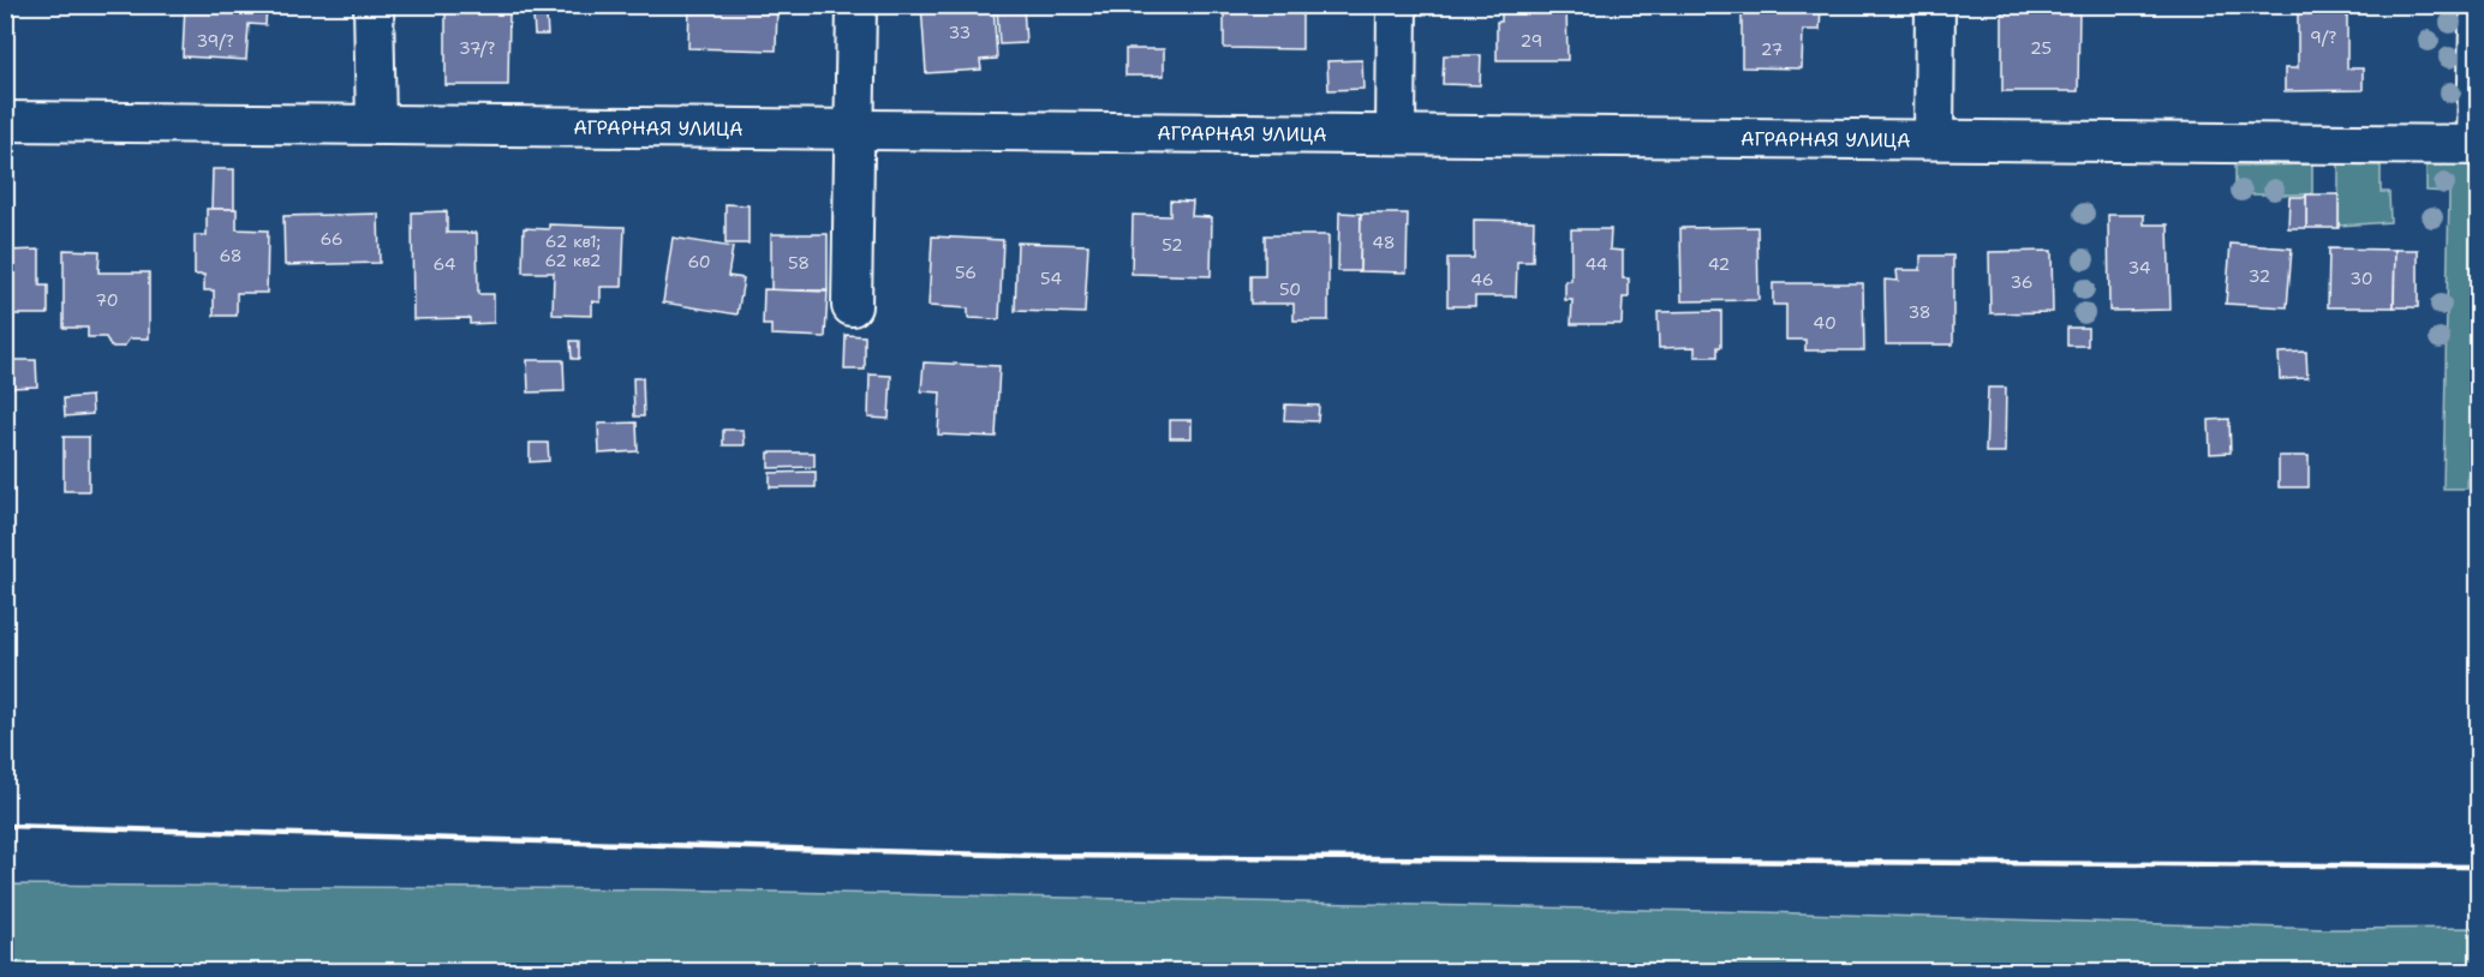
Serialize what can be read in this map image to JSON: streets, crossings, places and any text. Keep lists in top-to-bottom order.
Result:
{
  "streets": {
    "street": ["АГРАРНАЯ УЛИЦА"]
  },
  "house_numbers": [
    "33",
    "9/?",
    "39/?",
    "29",
    "37/?",
    "25",
    "27",
    "66",
    "62 кв1; 62 кв2",
    "48",
    "52",
    "68",
    "60",
    "58",
    "64",
    "44",
    "42",
    "34",
    "56",
    "32",
    "54",
    "30",
    "46",
    "36",
    "50",
    "70",
    "38",
    "40"
  ]
}
